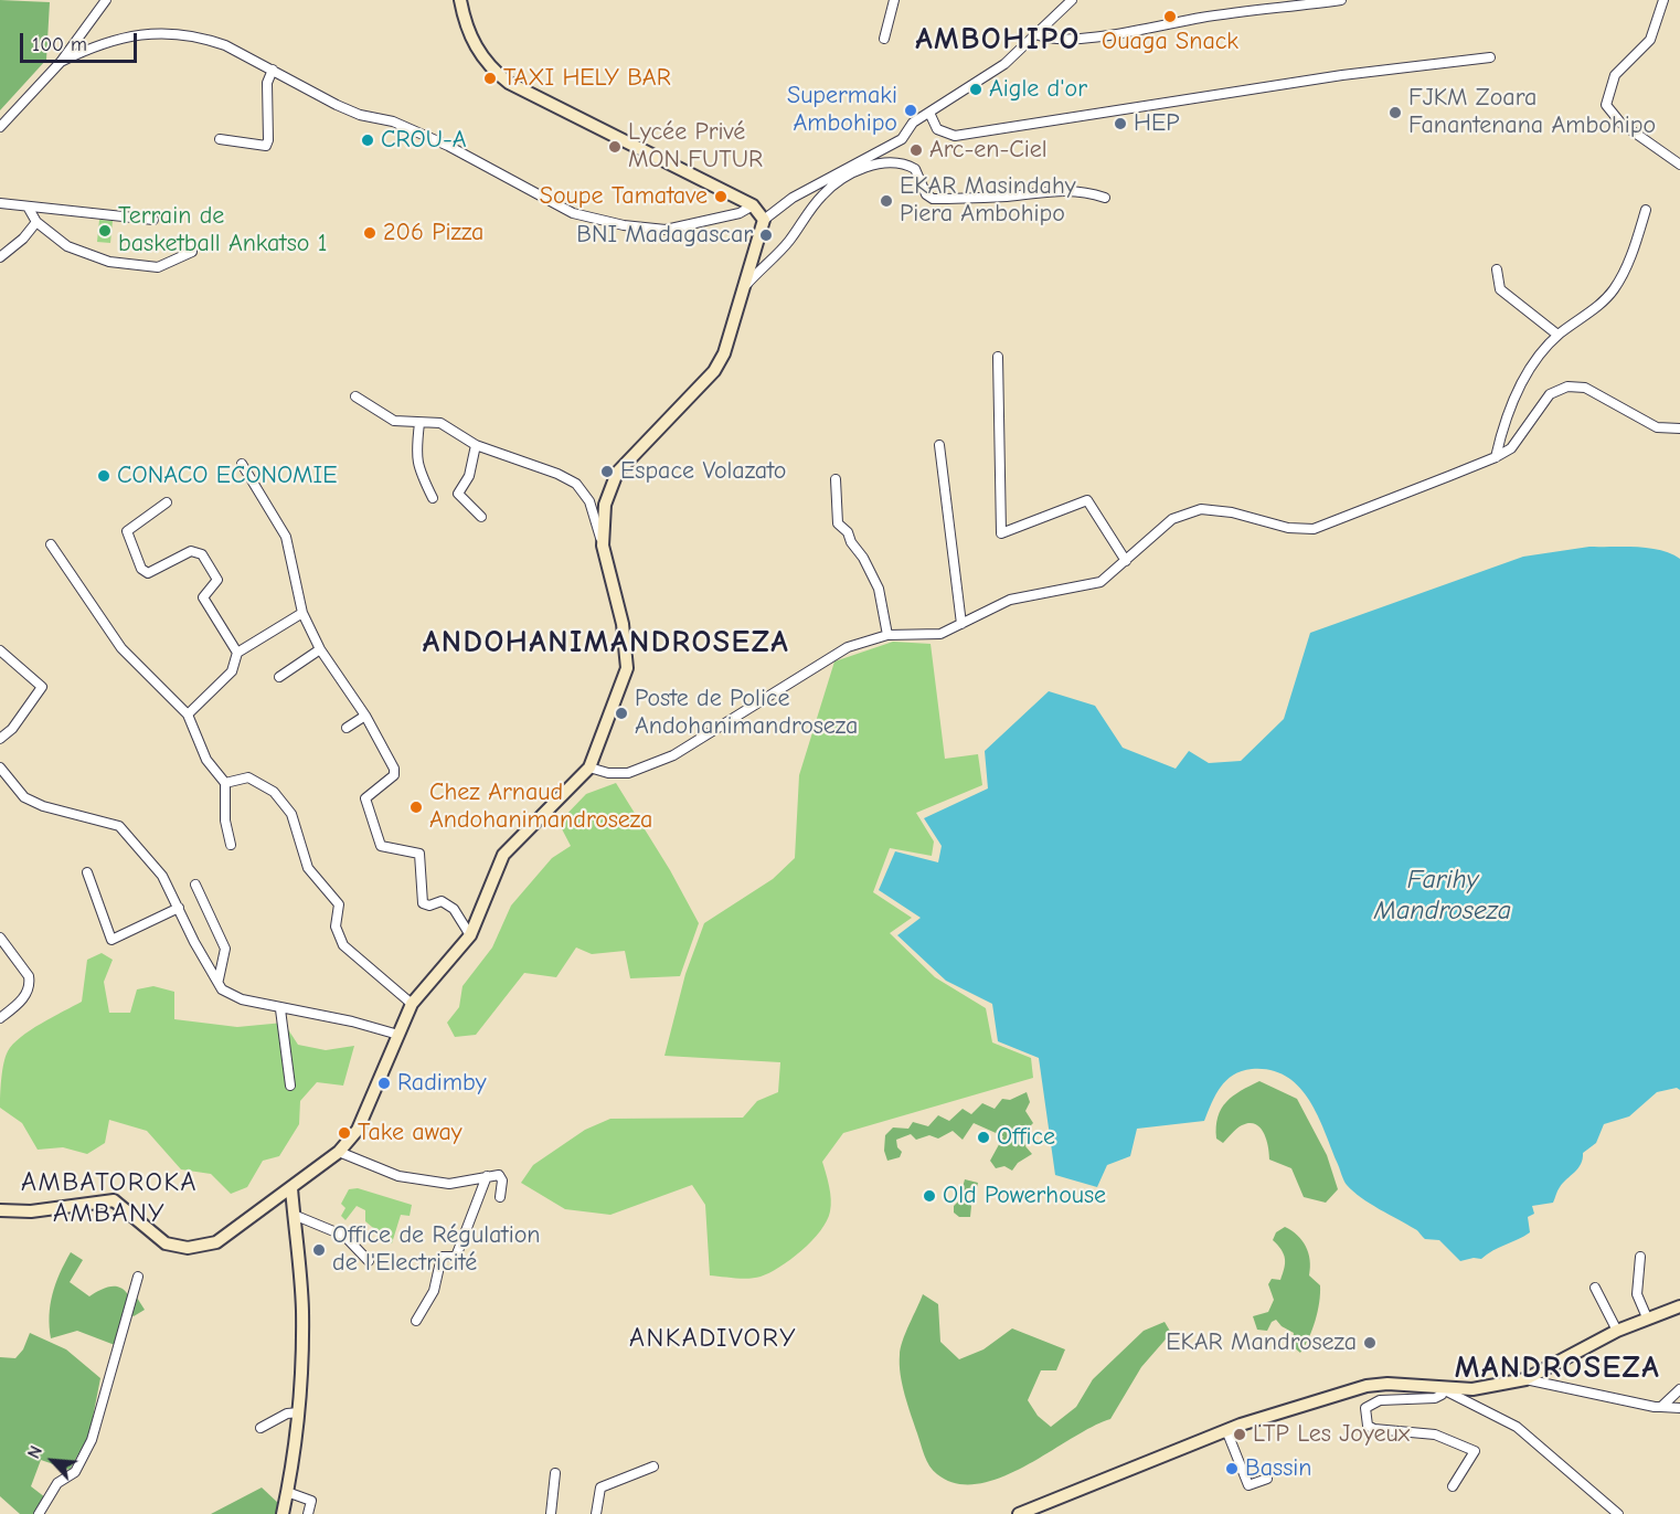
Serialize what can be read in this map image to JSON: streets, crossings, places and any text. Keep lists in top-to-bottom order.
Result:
{
  "districts": [
    "AMBOHIPO",
    "ANDOHANIMANDROSEZA",
    "AMBATOROKA AMBANY",
    "ANKADIVORY",
    "MANDROSEZA"
  ],
  "water": ["Farihy Mandroseza"],
  "places": [
    "Ouaga Snack",
    "TAXI HELY BAR",
    "Aigle d'or",
    "Supermaki Ambohipo",
    "FJKM Zoara Fanantenana Ambohipo",
    "HEP",
    "CROU-A",
    "Lycée Privé MON FUTUR",
    "Arc-en-Ciel",
    "Soupe Tamatave",
    "EKAR Masindahy Piera Ambohipo",
    "Terrain de basketball Ankatso 1",
    "206 Pizza",
    "BNI Madagascar",
    "Espace Volazato",
    "CONACO ECONOMIE",
    "Poste de Police Andohanimandroseza",
    "Chez Arnaud Andohanimandroseza",
    "Radimby",
    "Take away",
    "Office",
    "Old Powerhouse",
    "Office de Régulation de l'Electricité",
    "EKAR Mandroseza",
    "LTP Les Joyeux",
    "Bassin"
  ],
  "scale_bar": "100 m",
  "north": "top left"
}
